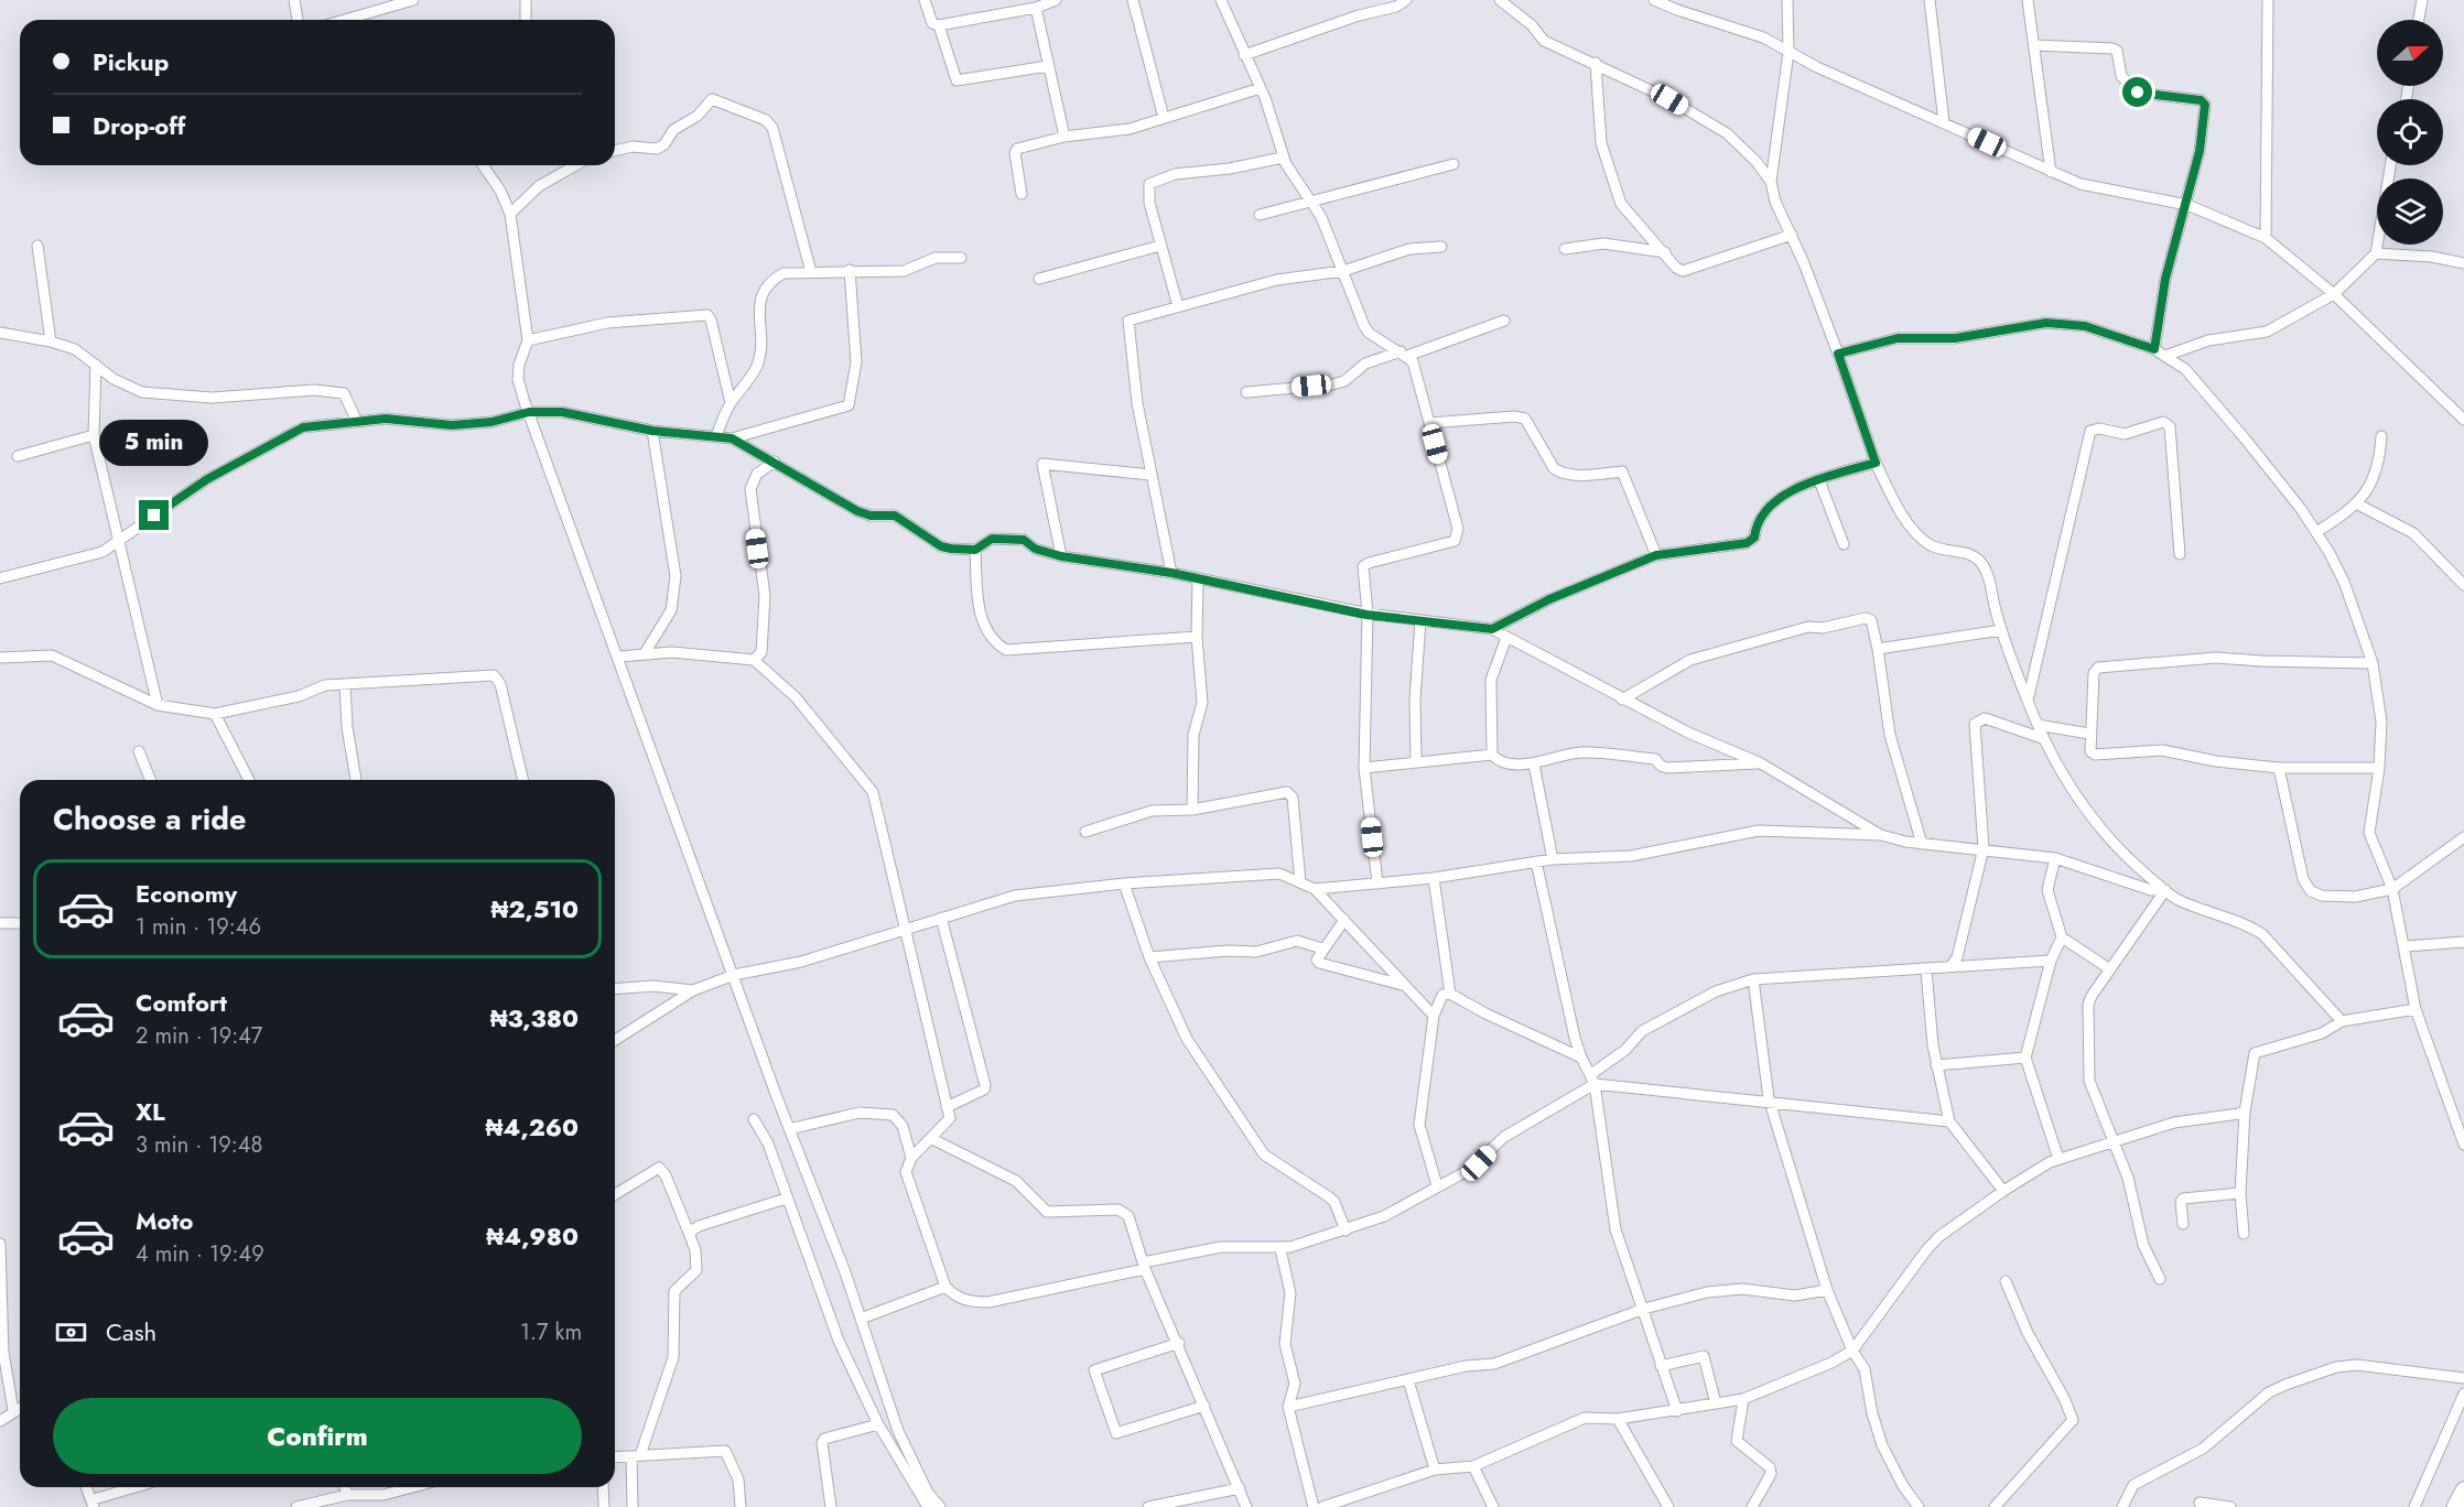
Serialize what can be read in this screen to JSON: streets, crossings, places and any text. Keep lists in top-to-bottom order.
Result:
{
  "north": "right",
  "page": {
    "banner": ["Pickup", "Drop-off"],
    "bubble": "5 min",
    "heading": "Choose a ride",
    "list": [
      {
        "name": "Economy",
        "note": "1 min · 19:46",
        "value": "₦2,510"
      },
      {
        "name": "Comfort",
        "note": "2 min · 19:47",
        "value": "₦3,380"
      },
      {
        "name": "XL",
        "note": "3 min · 19:48",
        "value": "₦4,260"
      },
      {
        "name": "Moto",
        "note": "4 min · 19:49",
        "value": "₦4,980"
      }
    ],
    "pay": ["Cash", "1.7 km"],
    "buttons": "Confirm"
  }
}
